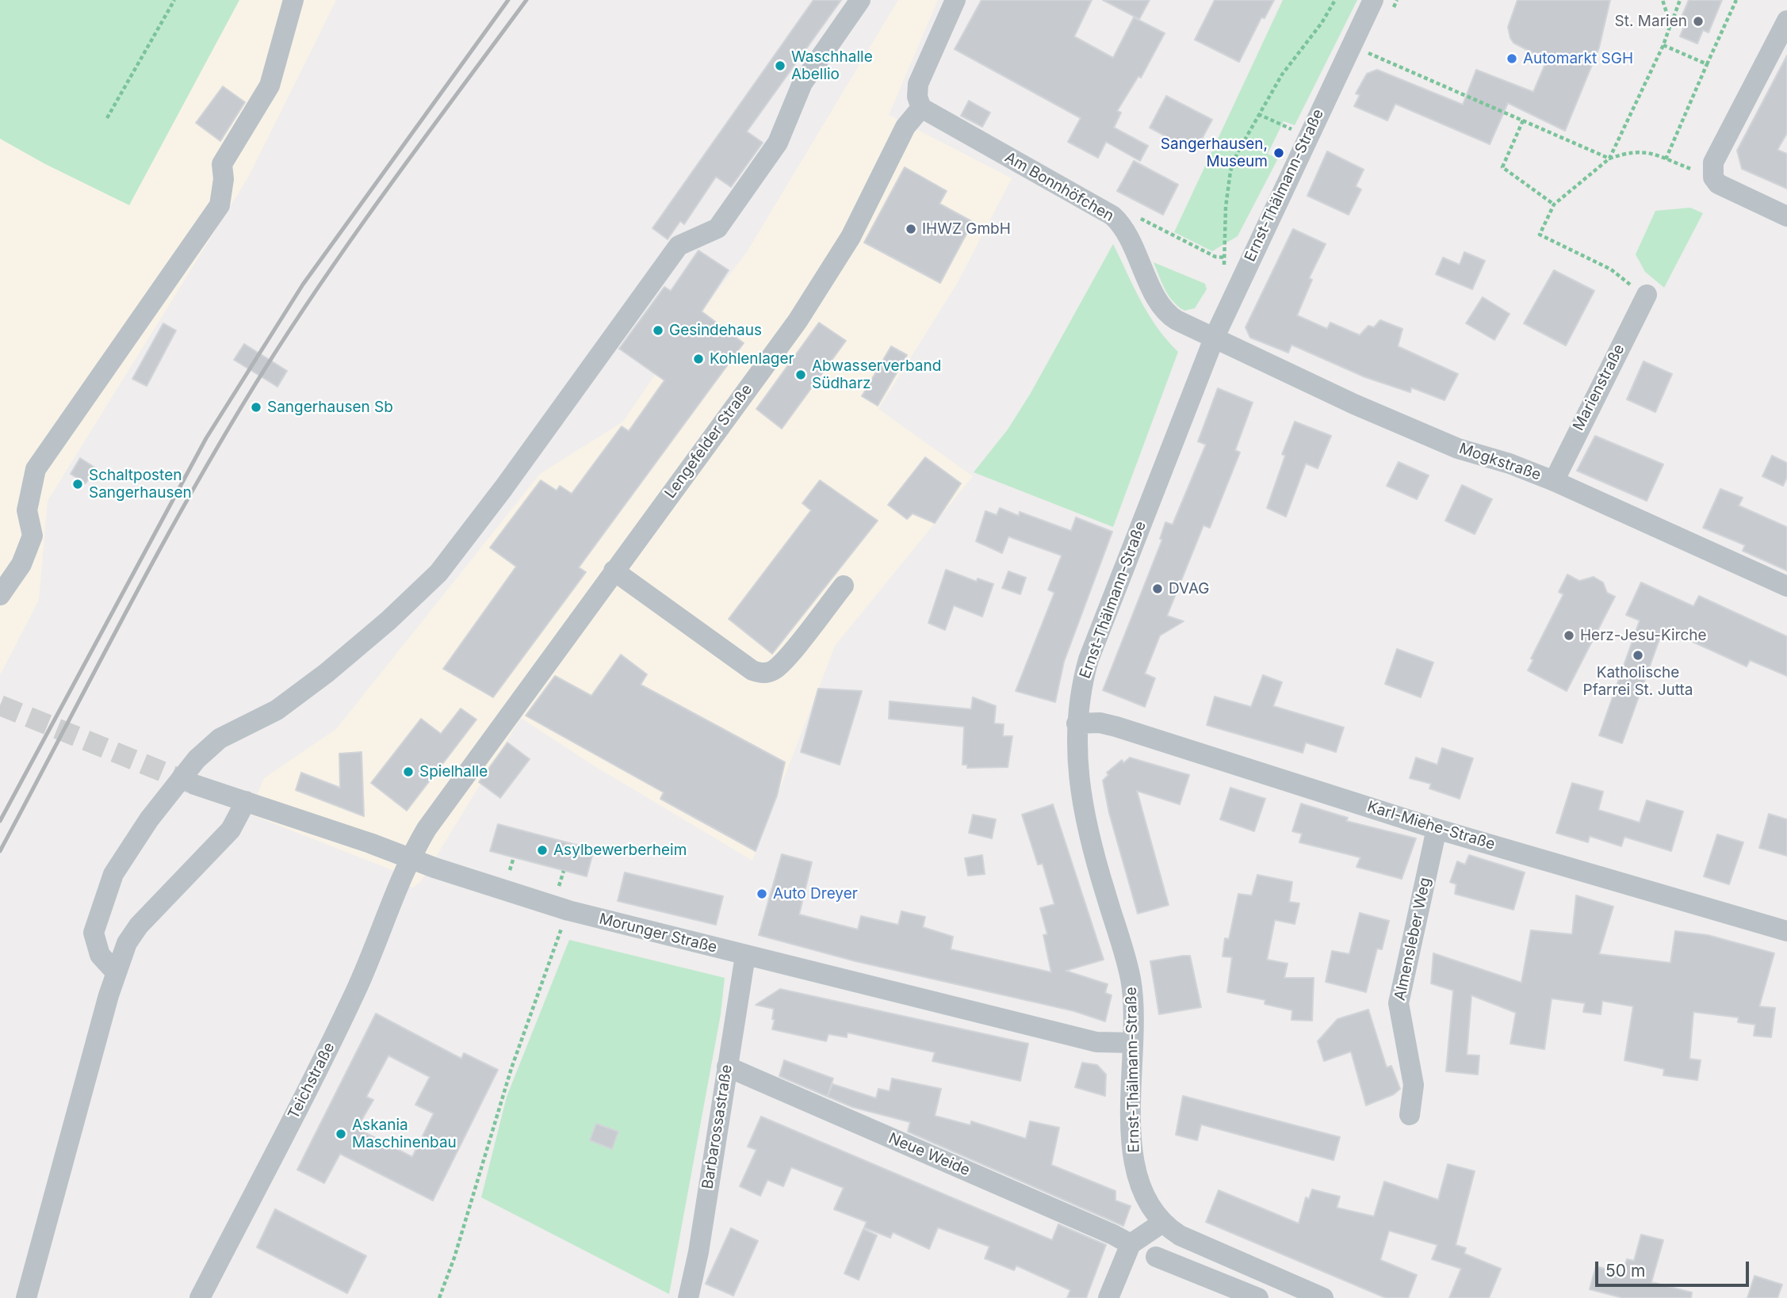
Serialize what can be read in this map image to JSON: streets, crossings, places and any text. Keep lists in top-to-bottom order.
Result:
{
  "streets": {
    "street": [
      "Ernst-Thälmann-Straße",
      "Am Bonnhöfchen",
      "Marienstraße",
      "Lengefelder Straße",
      "Mogkstraße",
      "Karl-Miehe-Straße",
      "Morunger Straße",
      "Almensleber Weg",
      "Teichstraße",
      "Barbarossastraße",
      "Neue Weide"
    ]
  },
  "crossings": [
    ["Ernst-Thälmann-Straße", "Am Bonnhöfchen"],
    ["Ernst-Thälmann-Straße", "Mogkstraße"],
    ["Ernst-Thälmann-Straße", "Karl-Miehe-Straße"],
    ["Ernst-Thälmann-Straße", "Morunger Straße"],
    ["Am Bonnhöfchen", "Lengefelder Straße"],
    ["Am Bonnhöfchen", "Mogkstraße"],
    ["Marienstraße", "Mogkstraße"],
    ["Lengefelder Straße", "Morunger Straße"],
    ["Lengefelder Straße", "Teichstraße"],
    ["Karl-Miehe-Straße", "Almensleber Weg"],
    ["Morunger Straße", "Teichstraße"],
    ["Morunger Straße", "Barbarossastraße"],
    ["Barbarossastraße", "Neue Weide"]
  ],
  "places": [
    "St. Marien",
    "Automarkt SGH",
    "Waschhalle Abellio",
    "Sangerhausen, Museum",
    "IHWZ GmbH",
    "Gesindehaus",
    "Kohlenlager",
    "Abwasserverband Südharz",
    "Sangerhausen Sb",
    "Schaltposten Sangerhausen",
    "DVAG",
    "Herz-Jesu-Kirche",
    "Katholische Pfarrei St. Jutta",
    "Spielhalle",
    "Asylbewerberheim",
    "Auto Dreyer",
    "Askania Maschinenbau"
  ],
  "scale_bar": "50 m"
}
